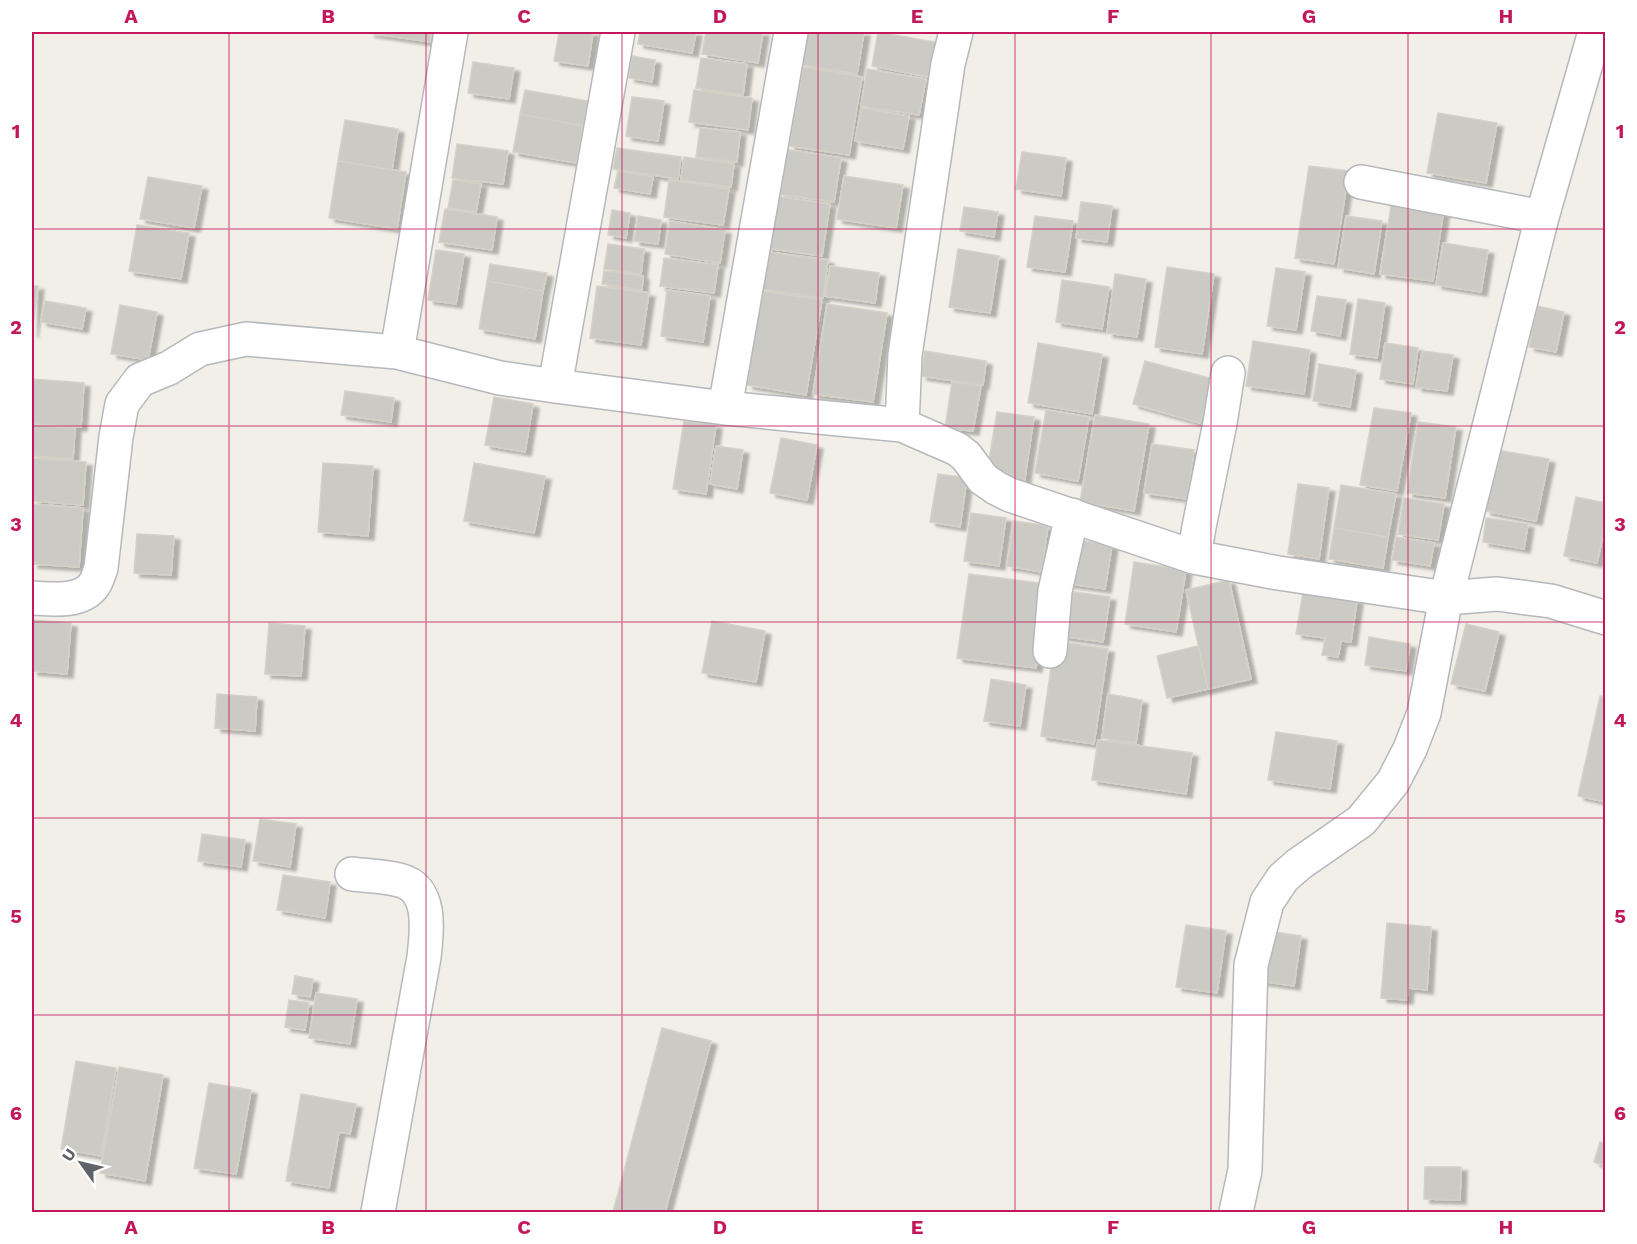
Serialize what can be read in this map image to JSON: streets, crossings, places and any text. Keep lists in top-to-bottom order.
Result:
{
  "north": "top left",
  "grid": {
    "columns": [
      "A",
      "B",
      "C",
      "D",
      "E",
      "F",
      "G",
      "H"
    ],
    "rows": [
      "1",
      "2",
      "3",
      "4",
      "5",
      "6"
    ]
  }
}
